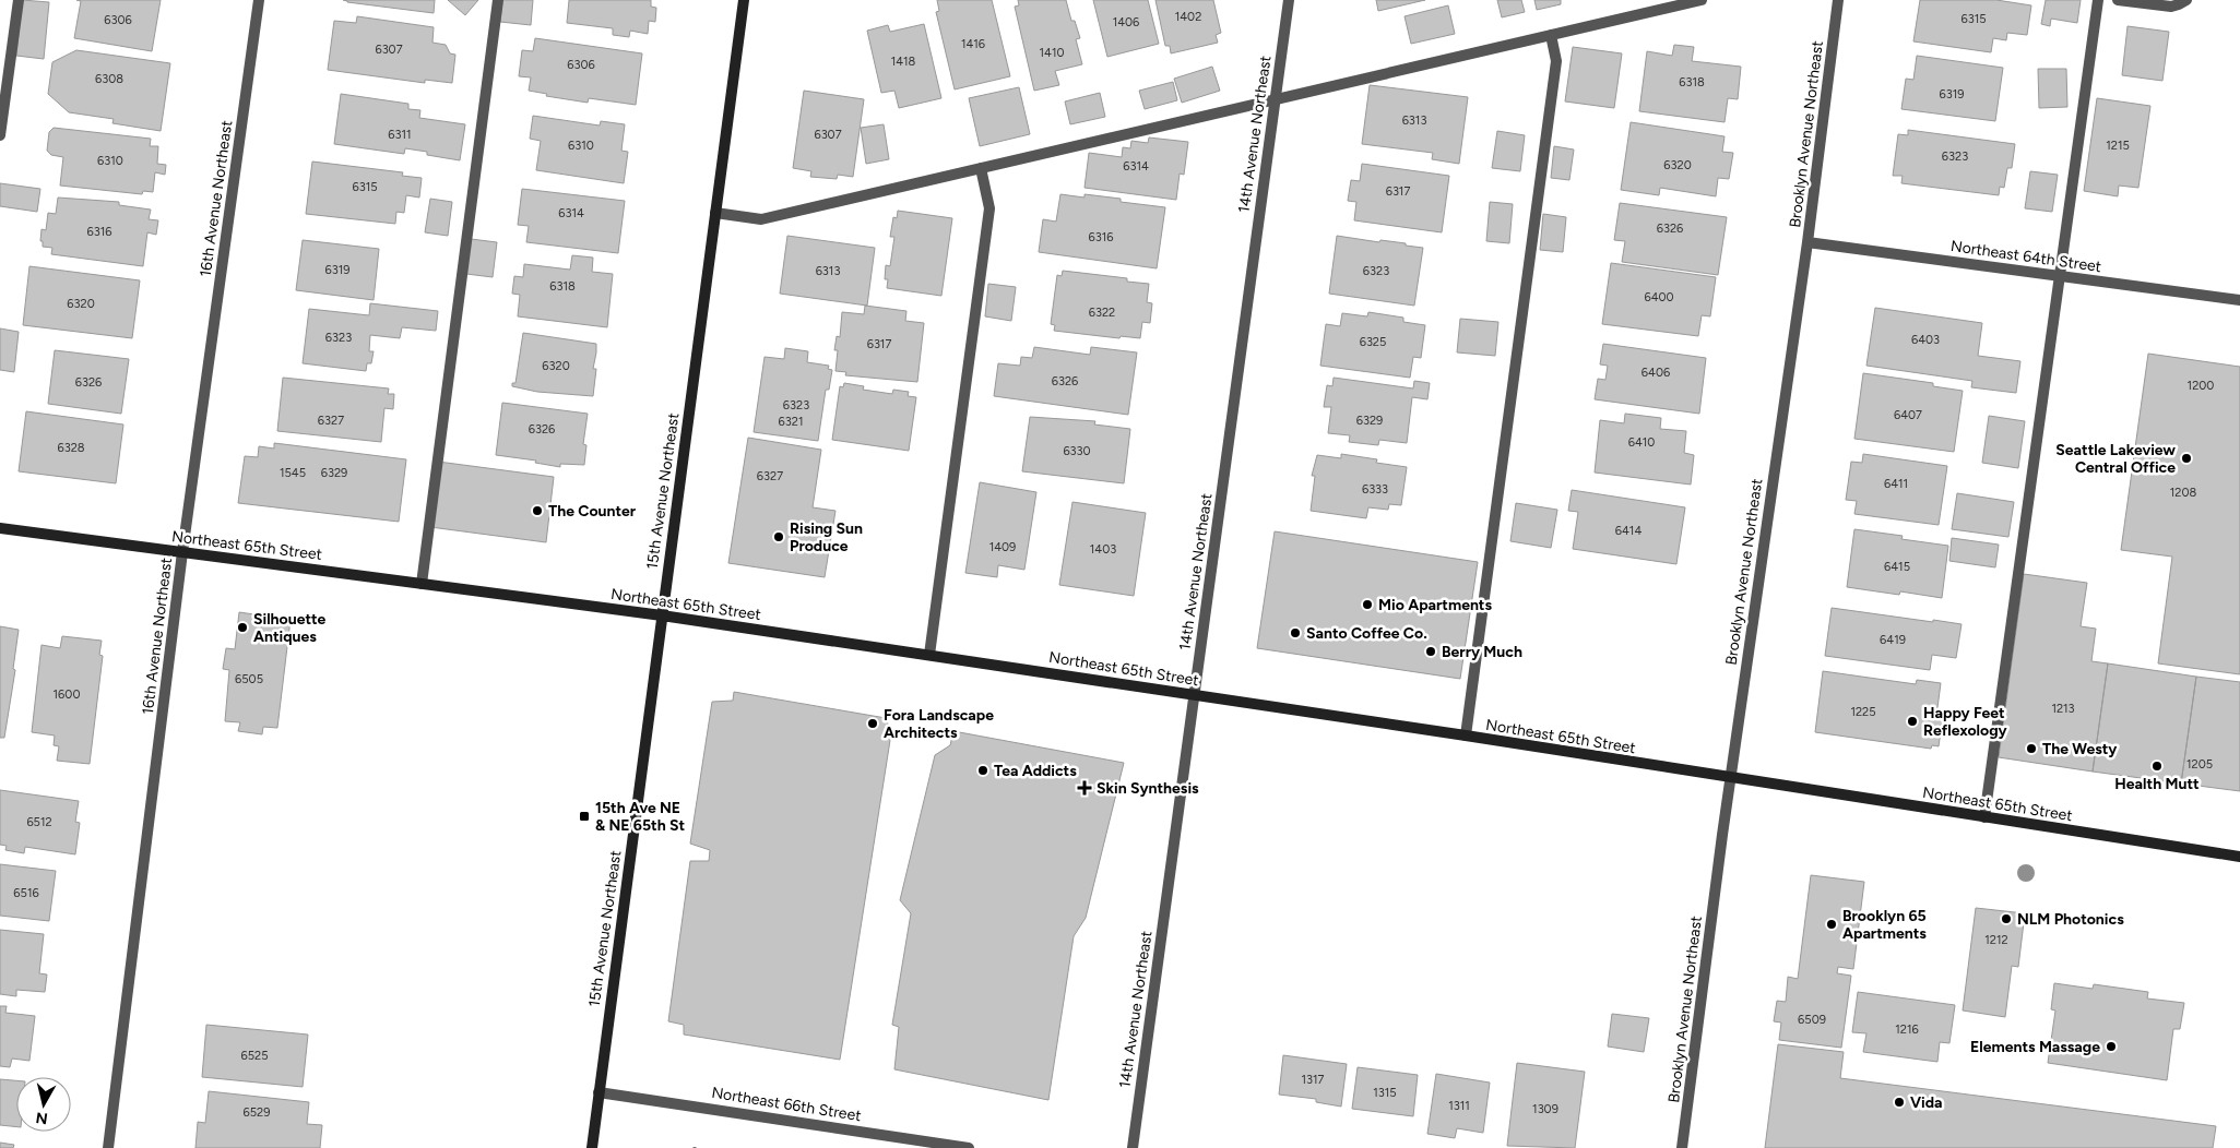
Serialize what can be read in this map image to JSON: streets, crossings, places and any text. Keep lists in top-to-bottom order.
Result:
{
  "streets": {
    "main road": ["15th Avenue Northeast", "Northeast 65th Street"],
    "street": [
      "14th Avenue Northeast",
      "Brooklyn Avenue Northeast",
      "16th Avenue Northeast",
      "Northeast 64th Street",
      "Northeast 66th Street"
    ]
  },
  "crossings": [
    ["14th Avenue Northeast", "Northeast 65th Street"],
    ["Brooklyn Avenue Northeast", "Northeast 64th Street"],
    ["Brooklyn Avenue Northeast", "Northeast 65th Street"],
    ["16th Avenue Northeast", "Northeast 65th Street"],
    ["15th Avenue Northeast", "Northeast 65th Street"],
    ["15th Avenue Northeast", "Northeast 66th Street"]
  ],
  "places": {
    "other": [
      "Seattle Lakeview Central Office",
      "The Counter",
      "Rising Sun Produce",
      "Mio Apartments",
      "Silhouette Antiques",
      "Santo Coffee Co.",
      "Berry Much",
      "Happy Feet Reflexology",
      "Fora Landscape Architects",
      "The Westy",
      "Health Mutt",
      "Tea Addicts",
      "NLM Photonics",
      "Brooklyn 65 Apartments",
      "Elements Massage",
      "Vida"
    ],
    "health": ["Skin Synthesis"],
    "transit": ["15th Ave NE & NE 65th St"]
  },
  "house_numbers": [
    "1402",
    "6315",
    "6306",
    "1406",
    "1416",
    "6307",
    "1410",
    "1418",
    "6306",
    "6308",
    "6318",
    "6319",
    "6313",
    "6311",
    "6307",
    "6310",
    "1215",
    "6323",
    "6310",
    "6320",
    "6314",
    "6315",
    "6317",
    "6314",
    "6326",
    "6316",
    "6316",
    "6319",
    "6313",
    "6323",
    "6318",
    "6400",
    "6320",
    "6322",
    "6323",
    "6403",
    "6325",
    "6317",
    "6320",
    "6406",
    "6326",
    "6326",
    "1200",
    "6323",
    "6407",
    "6327",
    "6329",
    "6321",
    "6326",
    "6410",
    "6328",
    "6330",
    "1545",
    "6329",
    "6327",
    "6411",
    "6333",
    "1208",
    "6414",
    "1409",
    "1403",
    "6415",
    "6419",
    "6505",
    "1600",
    "1213",
    "1225",
    "1205",
    "6512",
    "6516",
    "1212",
    "6509",
    "1216",
    "6525",
    "1317",
    "1315",
    "1311",
    "1309",
    "6529"
  ],
  "north": "bottom"
}
